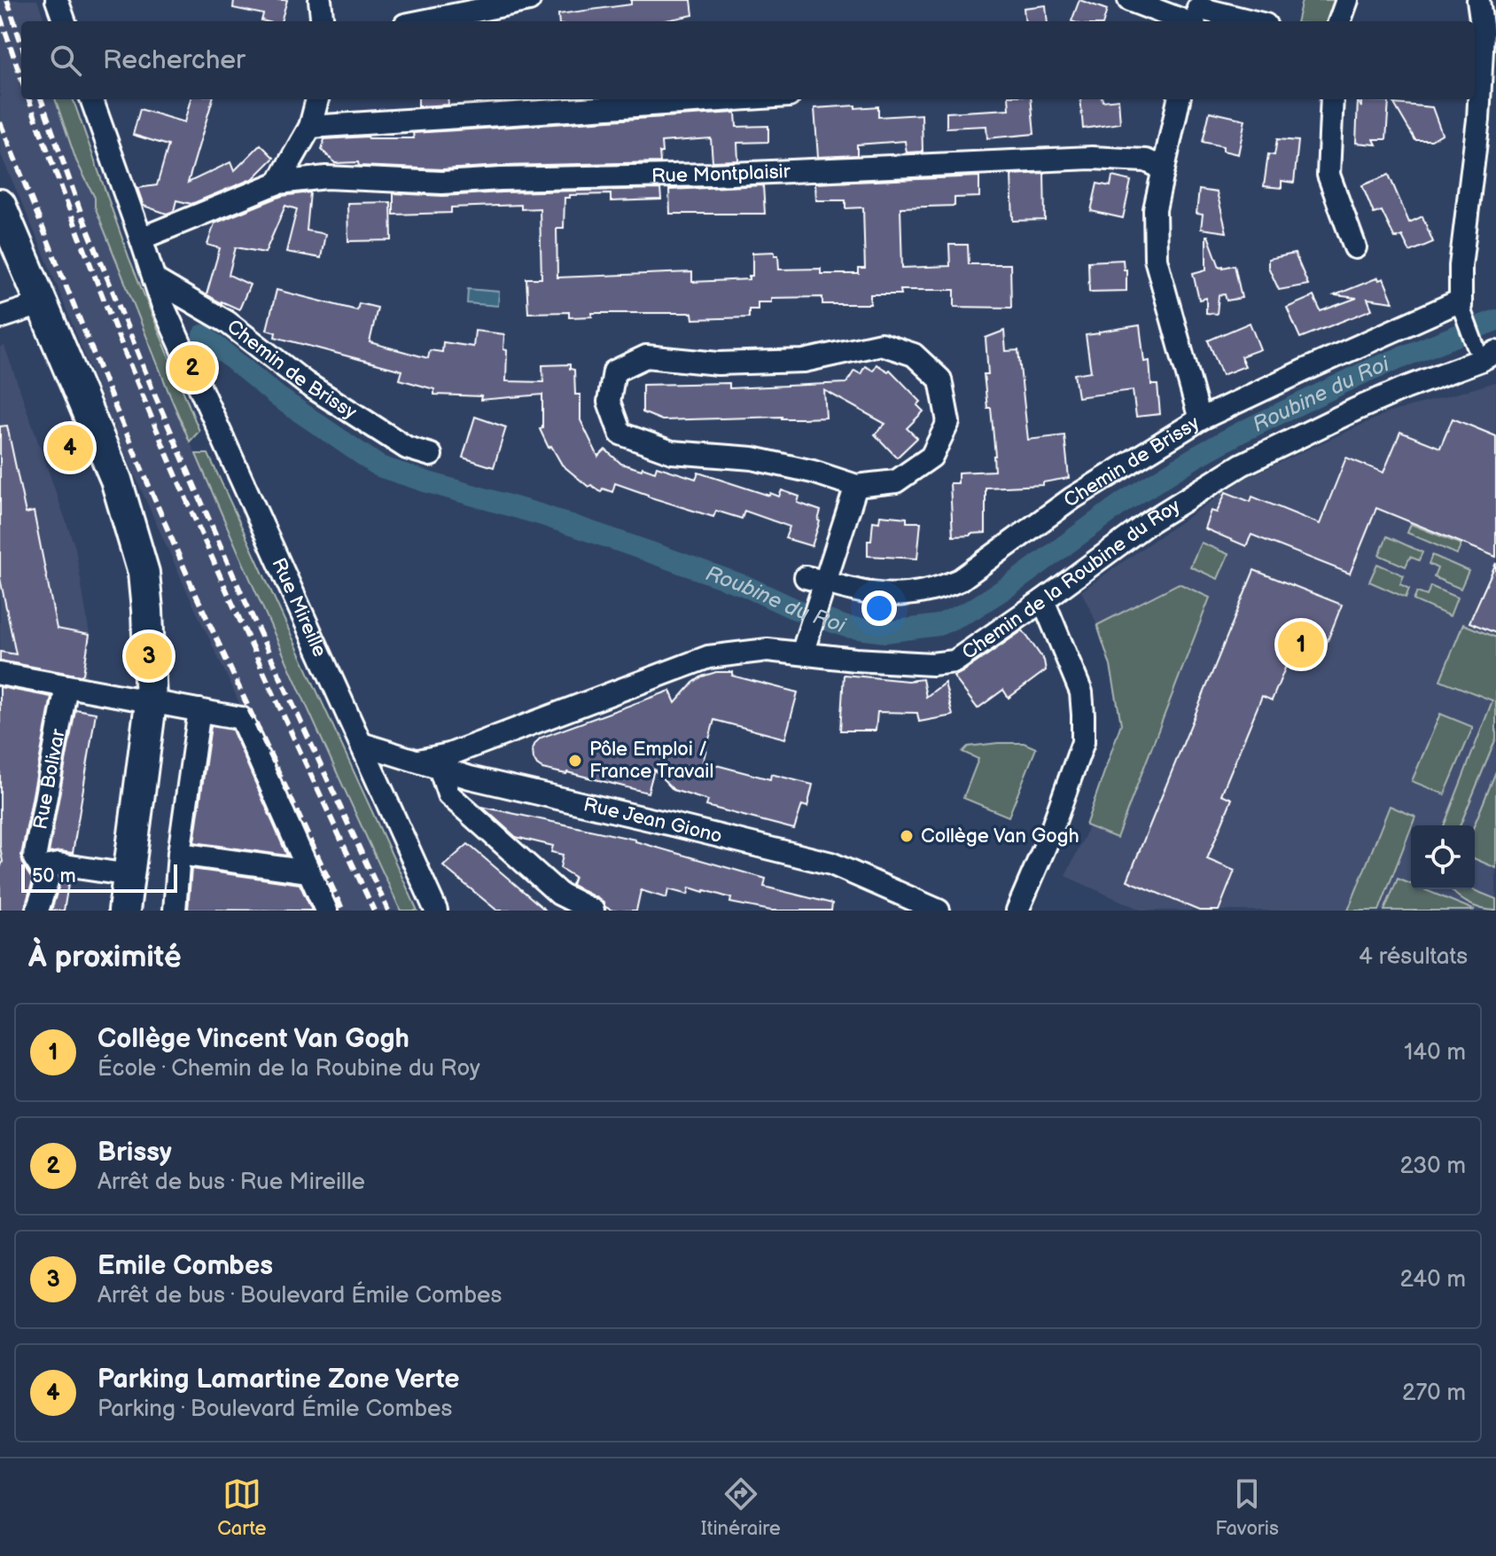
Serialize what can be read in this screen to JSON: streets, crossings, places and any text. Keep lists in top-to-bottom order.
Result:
{
  "streets": {
    "street": [
      "Rue Montplaisir",
      "Chemin de Brissy",
      "Chemin de la Roubine du Roy",
      "Rue Mireille",
      "Rue Bolivar",
      "Rue Jean Giono"
    ]
  },
  "crossings": [
    ["Rue Montplaisir", "Rue Mireille"],
    ["Chemin de Brissy", "Rue Mireille"],
    ["Chemin de la Roubine du Roy", "Rue Jean Giono"],
    ["Rue Mireille", "Rue Jean Giono"]
  ],
  "water": ["Roubine du Roi"],
  "places": ["Pôle Emploi / France Travail", "Collège Van Gogh"],
  "scale_bar": "50 m",
  "page": {
    "search": "Rechercher",
    "pins": [
      "2",
      "4",
      "1",
      "3"
    ],
    "scale": "50 m",
    "heading": ["À proximité", "4 résultats"],
    "list": [
      {
        "mark": "1",
        "name": "Collège Vincent Van Gogh",
        "note": "École · Chemin de la Roubine du Roy",
        "value": "140 m"
      },
      {
        "mark": "2",
        "name": "Brissy",
        "note": "Arrêt de bus · Rue Mireille",
        "value": "230 m"
      },
      {
        "mark": "3",
        "name": "Emile Combes",
        "note": "Arrêt de bus · Boulevard Émile Combes",
        "value": "240 m"
      },
      {
        "mark": "4",
        "name": "Parking Lamartine Zone Verte",
        "note": "Parking · Boulevard Émile Combes",
        "value": "270 m"
      }
    ],
    "nav": ["Carte", "Itinéraire", "Favoris"]
  }
}
